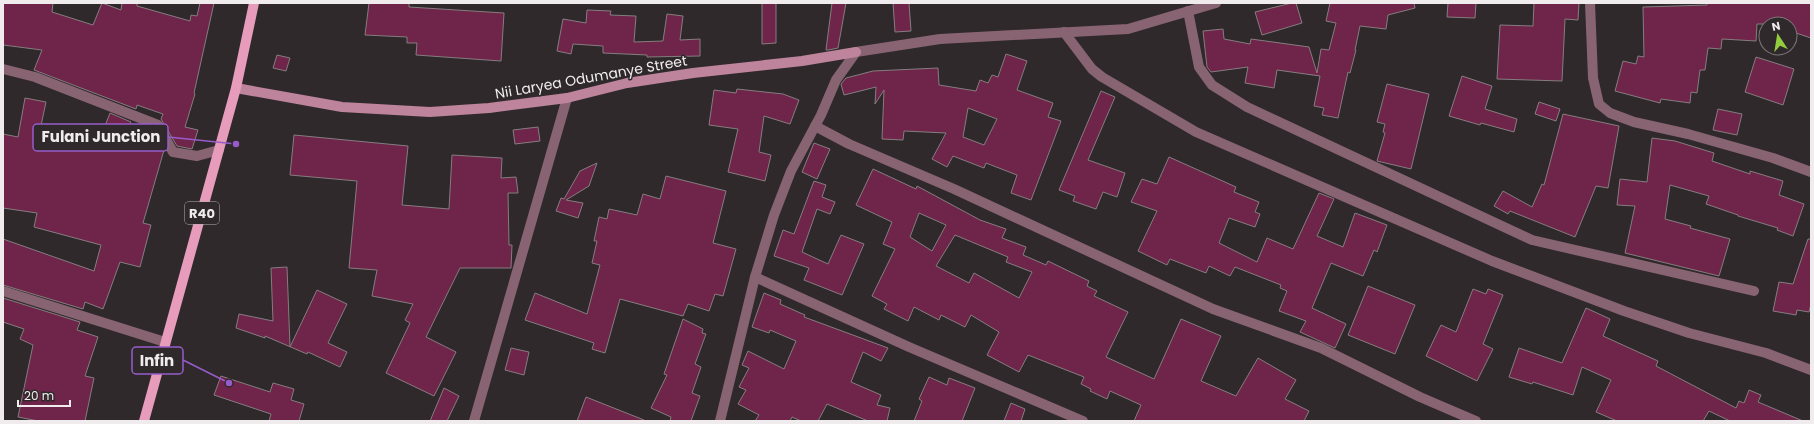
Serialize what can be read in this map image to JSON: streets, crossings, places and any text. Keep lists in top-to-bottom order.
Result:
{
  "streets": {
    "main road": ["R40"],
    "street": ["Nii Laryea Odumanye Street"]
  },
  "crossings": [
    ["Nii Laryea Odumanye Street", "R40"]
  ],
  "places": ["Fulani Junction", "Infin"],
  "scale_bar": "20 m",
  "north": "top"
}
